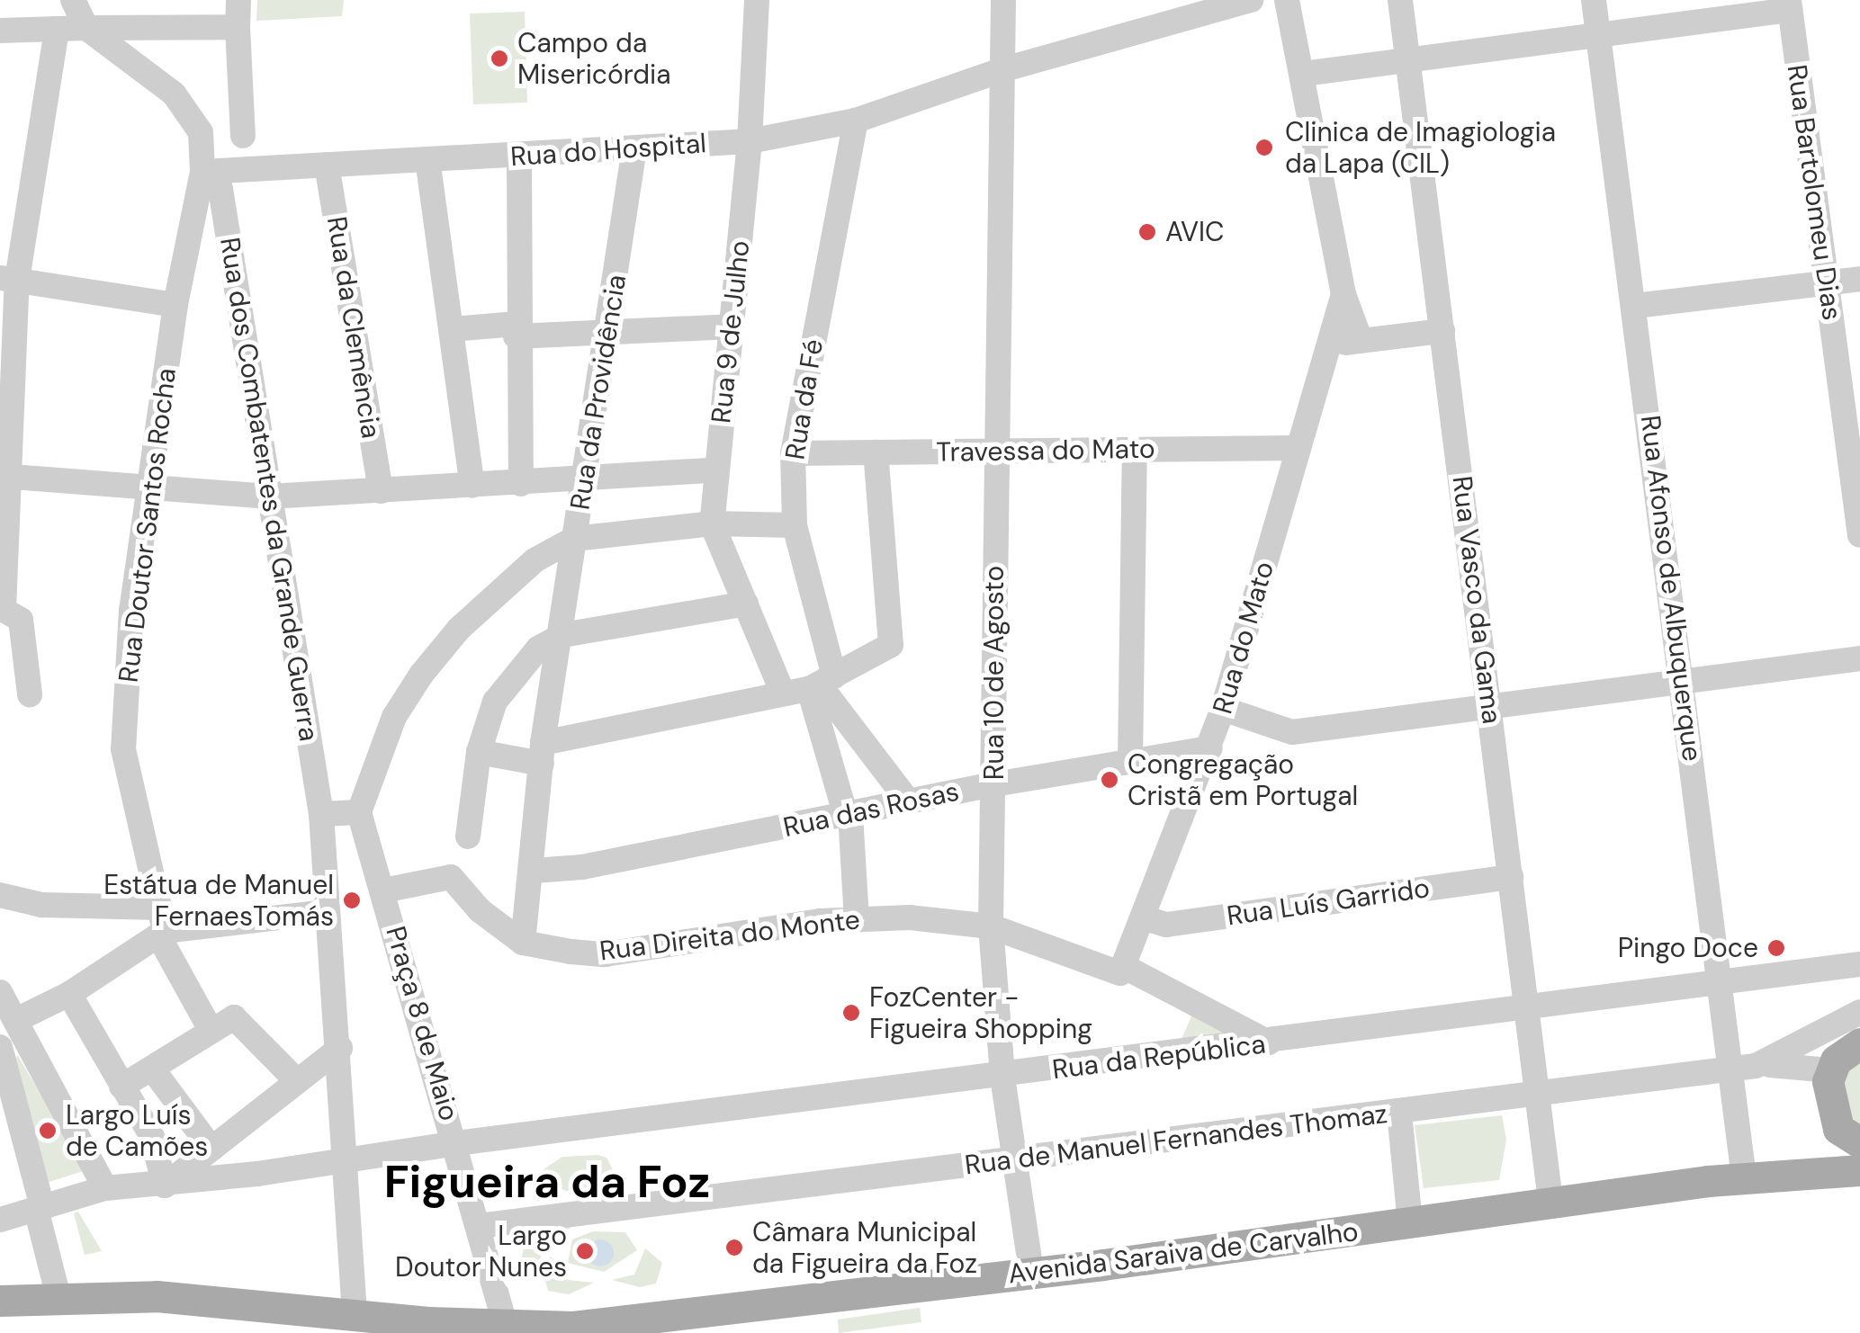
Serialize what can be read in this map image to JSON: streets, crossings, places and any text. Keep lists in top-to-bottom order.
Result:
{
  "streets": {
    "main road": ["Avenida Saraiva de Carvalho"],
    "street": [
      "Rua do Hospital",
      "Rua Bartolomeu Dias",
      "Rua da Clemência",
      "Rua 9 de Julho",
      "Rua da Providência",
      "Rua da Fé",
      "Travessa do Mato",
      "Rua dos Combatentes da Grande Guerra",
      "Rua Doutor Santos Rocha",
      "Rua Afonso de Albuquerque",
      "Rua Vasco da Gama",
      "Rua do Mato",
      "Rua 10 de Agosto",
      "Rua das Rosas",
      "Rua Luís Garrido",
      "Rua Direita do Monte",
      "Praça 8 de Maio",
      "Rua da República",
      "Rua de Manuel Fernandes Thomaz"
    ]
  },
  "crossings": [
    ["Rua do Hospital", "Rua da Clemência"],
    ["Rua do Hospital", "Rua 9 de Julho"],
    ["Rua do Hospital", "Rua da Providência"],
    ["Rua do Hospital", "Rua da Fé"],
    ["Rua do Hospital", "Rua dos Combatentes da Grande Guerra"],
    ["Rua do Hospital", "Rua Doutor Santos Rocha"],
    ["Rua do Hospital", "Rua 10 de Agosto"],
    ["Rua da Providência", "Rua das Rosas"],
    ["Rua da Providência", "Rua Direita do Monte"],
    ["Rua da Fé", "Travessa do Mato"],
    ["Rua da Fé", "Rua das Rosas"],
    ["Rua da Fé", "Rua Direita do Monte"],
    ["Travessa do Mato", "Rua do Mato"],
    ["Travessa do Mato", "Rua 10 de Agosto"],
    ["Rua dos Combatentes da Grande Guerra", "Rua Doutor Santos Rocha"],
    ["Rua Afonso de Albuquerque", "Rua da República"],
    ["Rua Afonso de Albuquerque", "Rua de Manuel Fernandes Thomaz"],
    ["Rua Afonso de Albuquerque", "Avenida Saraiva de Carvalho"],
    ["Rua Vasco da Gama", "Rua Luís Garrido"],
    ["Rua Vasco da Gama", "Rua da República"],
    ["Rua Vasco da Gama", "Rua de Manuel Fernandes Thomaz"],
    ["Rua Vasco da Gama", "Avenida Saraiva de Carvalho"],
    ["Rua do Mato", "Rua das Rosas"],
    ["Rua do Mato", "Rua Luís Garrido"],
    ["Rua do Mato", "Rua Direita do Monte"],
    ["Rua 10 de Agosto", "Rua das Rosas"],
    ["Rua 10 de Agosto", "Rua Direita do Monte"],
    ["Rua 10 de Agosto", "Rua da República"],
    ["Rua 10 de Agosto", "Rua de Manuel Fernandes Thomaz"],
    ["Rua 10 de Agosto", "Avenida Saraiva de Carvalho"],
    ["Rua Direita do Monte", "Rua da República"],
    ["Praça 8 de Maio", "Rua da República"]
  ],
  "districts": ["Figueira da Foz"],
  "places": [
    "Campo da Misericórdia",
    "Clinica de Imagiologia da Lapa (CIL)",
    "AVIC",
    "Congregação Cristã em Portugal",
    "Estátua de Manuel FernaesTomás",
    "Pingo Doce",
    "FozCenter - Figueira Shopping",
    "Largo Luís de Camões",
    "Câmara Municipal da Figueira da Foz",
    "Largo Doutor Nunes"
  ]
}
